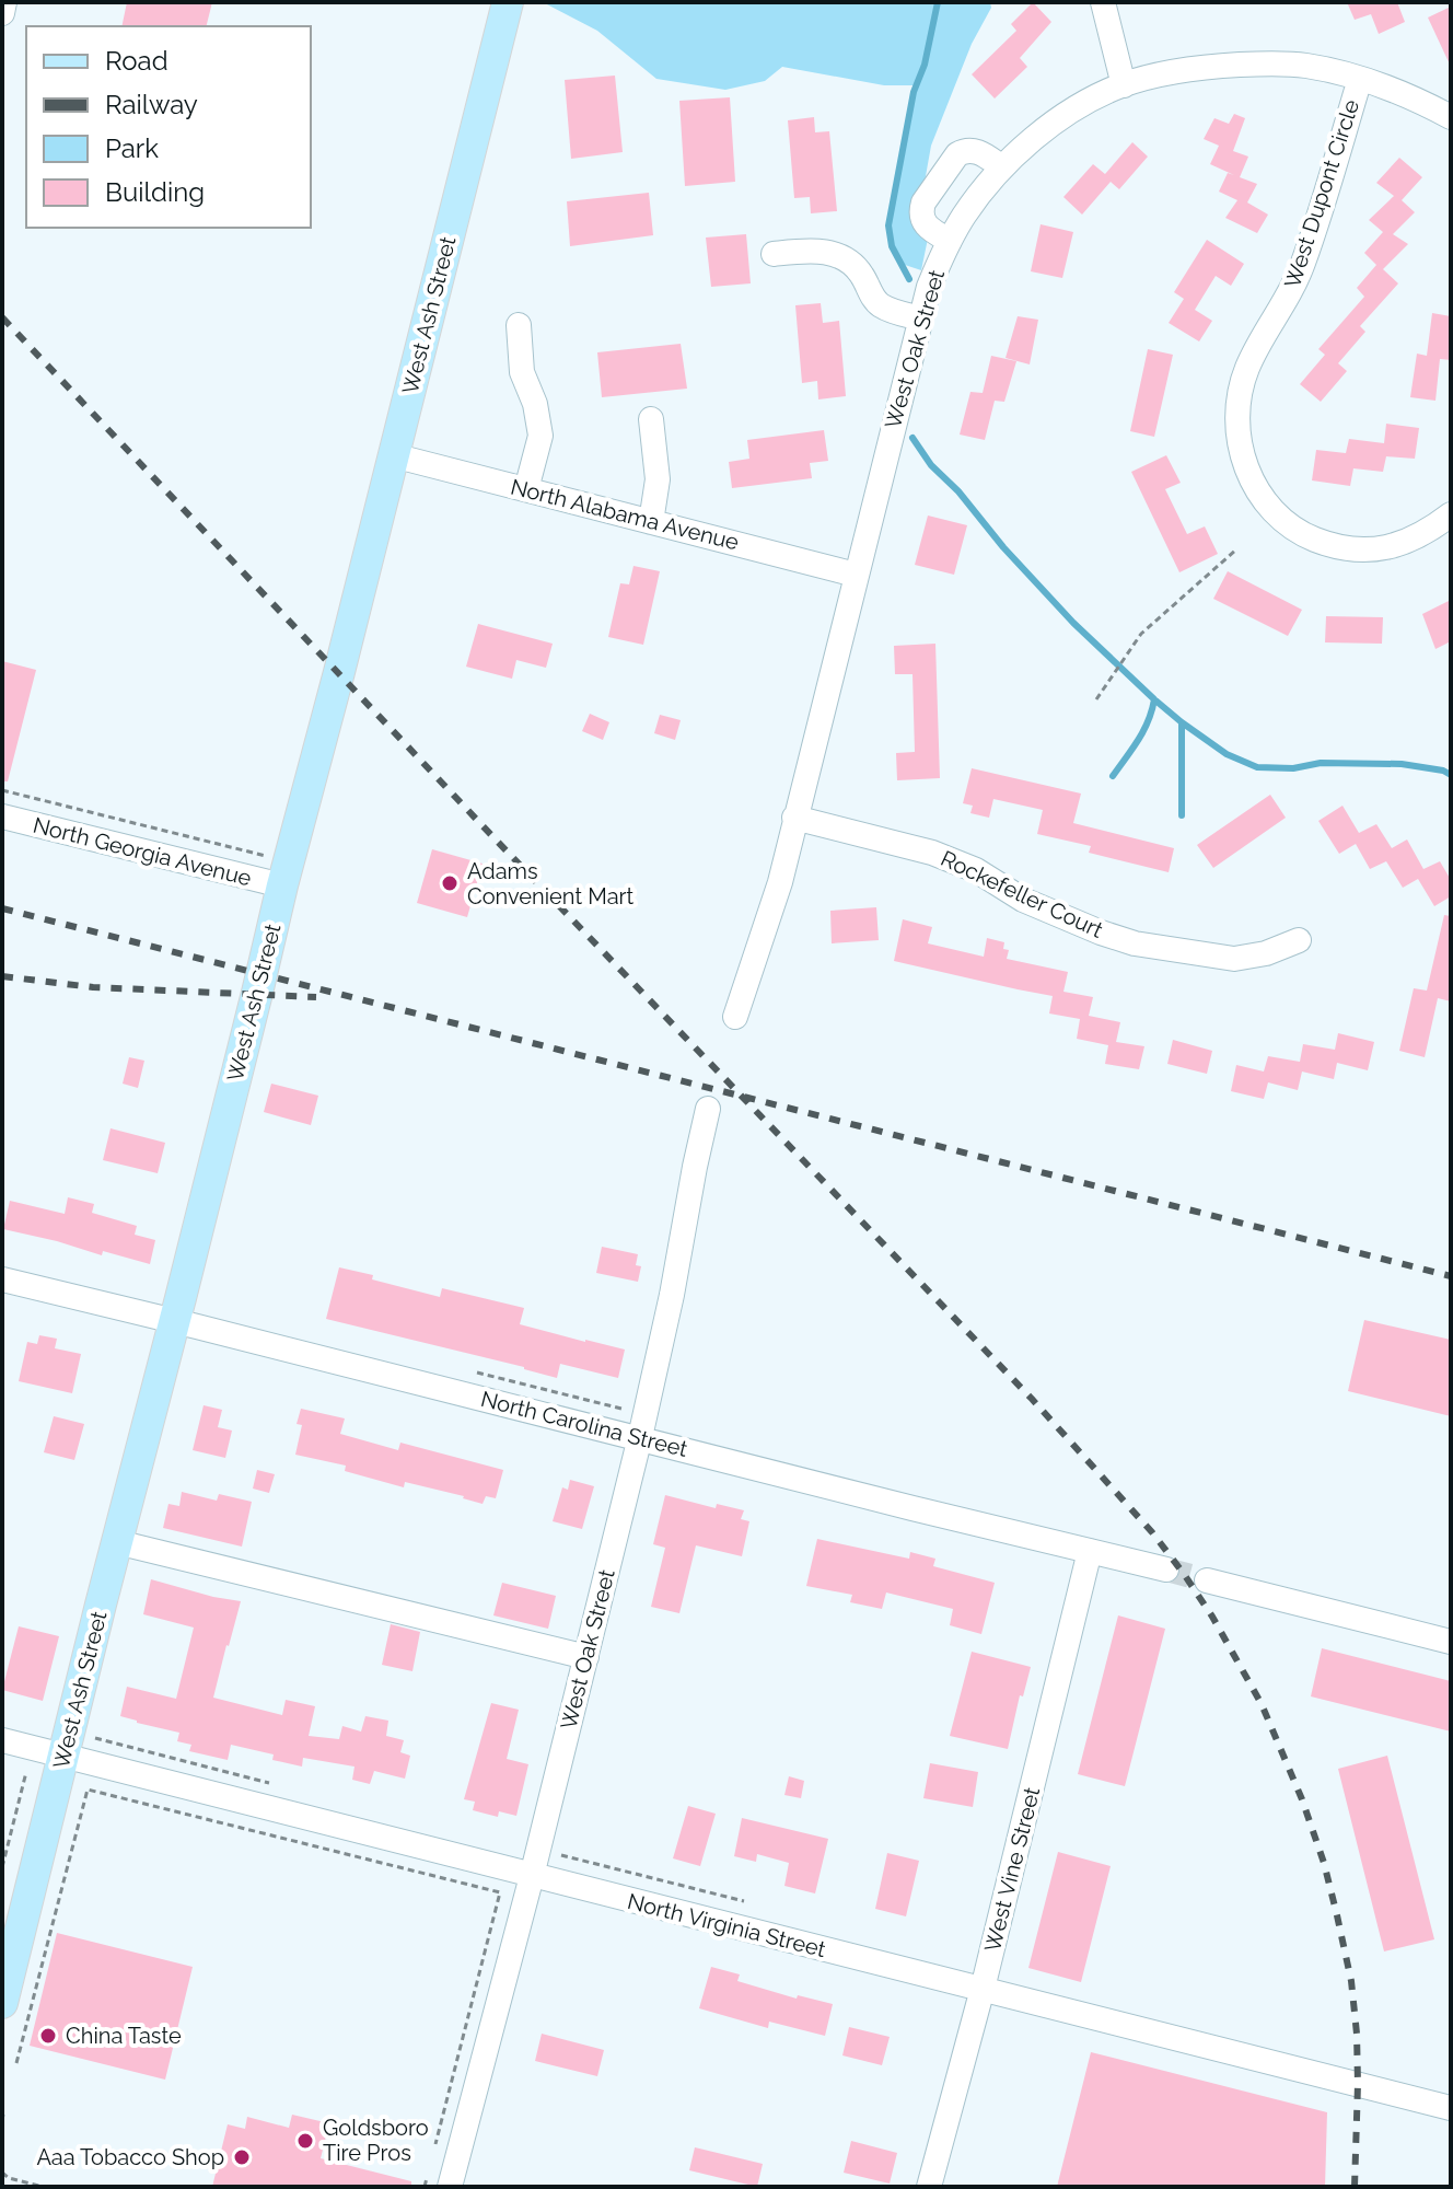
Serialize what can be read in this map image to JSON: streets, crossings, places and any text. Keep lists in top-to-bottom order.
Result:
{
  "streets": {
    "main road": ["West Ash Street"],
    "street": [
      "West Dupont Circle",
      "West Oak Street",
      "North Alabama Avenue",
      "North Georgia Avenue",
      "Rockefeller Court",
      "North Carolina Street",
      "West Vine Street",
      "North Virginia Street"
    ]
  },
  "crossings": [
    ["West Dupont Circle", "West Oak Street"],
    ["West Ash Street", "North Alabama Avenue"],
    ["West Ash Street", "North Georgia Avenue"],
    ["West Ash Street", "North Carolina Street"],
    ["West Ash Street", "North Virginia Street"],
    ["West Oak Street", "North Alabama Avenue"],
    ["West Oak Street", "Rockefeller Court"],
    ["West Oak Street", "North Carolina Street"],
    ["West Oak Street", "North Virginia Street"],
    ["North Carolina Street", "West Vine Street"],
    ["West Vine Street", "North Virginia Street"]
  ],
  "places": [
    "Adams Convenient Mart",
    "China Taste",
    "Goldsboro Tire Pros",
    "Aaa Tobacco Shop"
  ],
  "legend": [
    "Road",
    "Railway",
    "Park",
    "Building"
  ]
}
